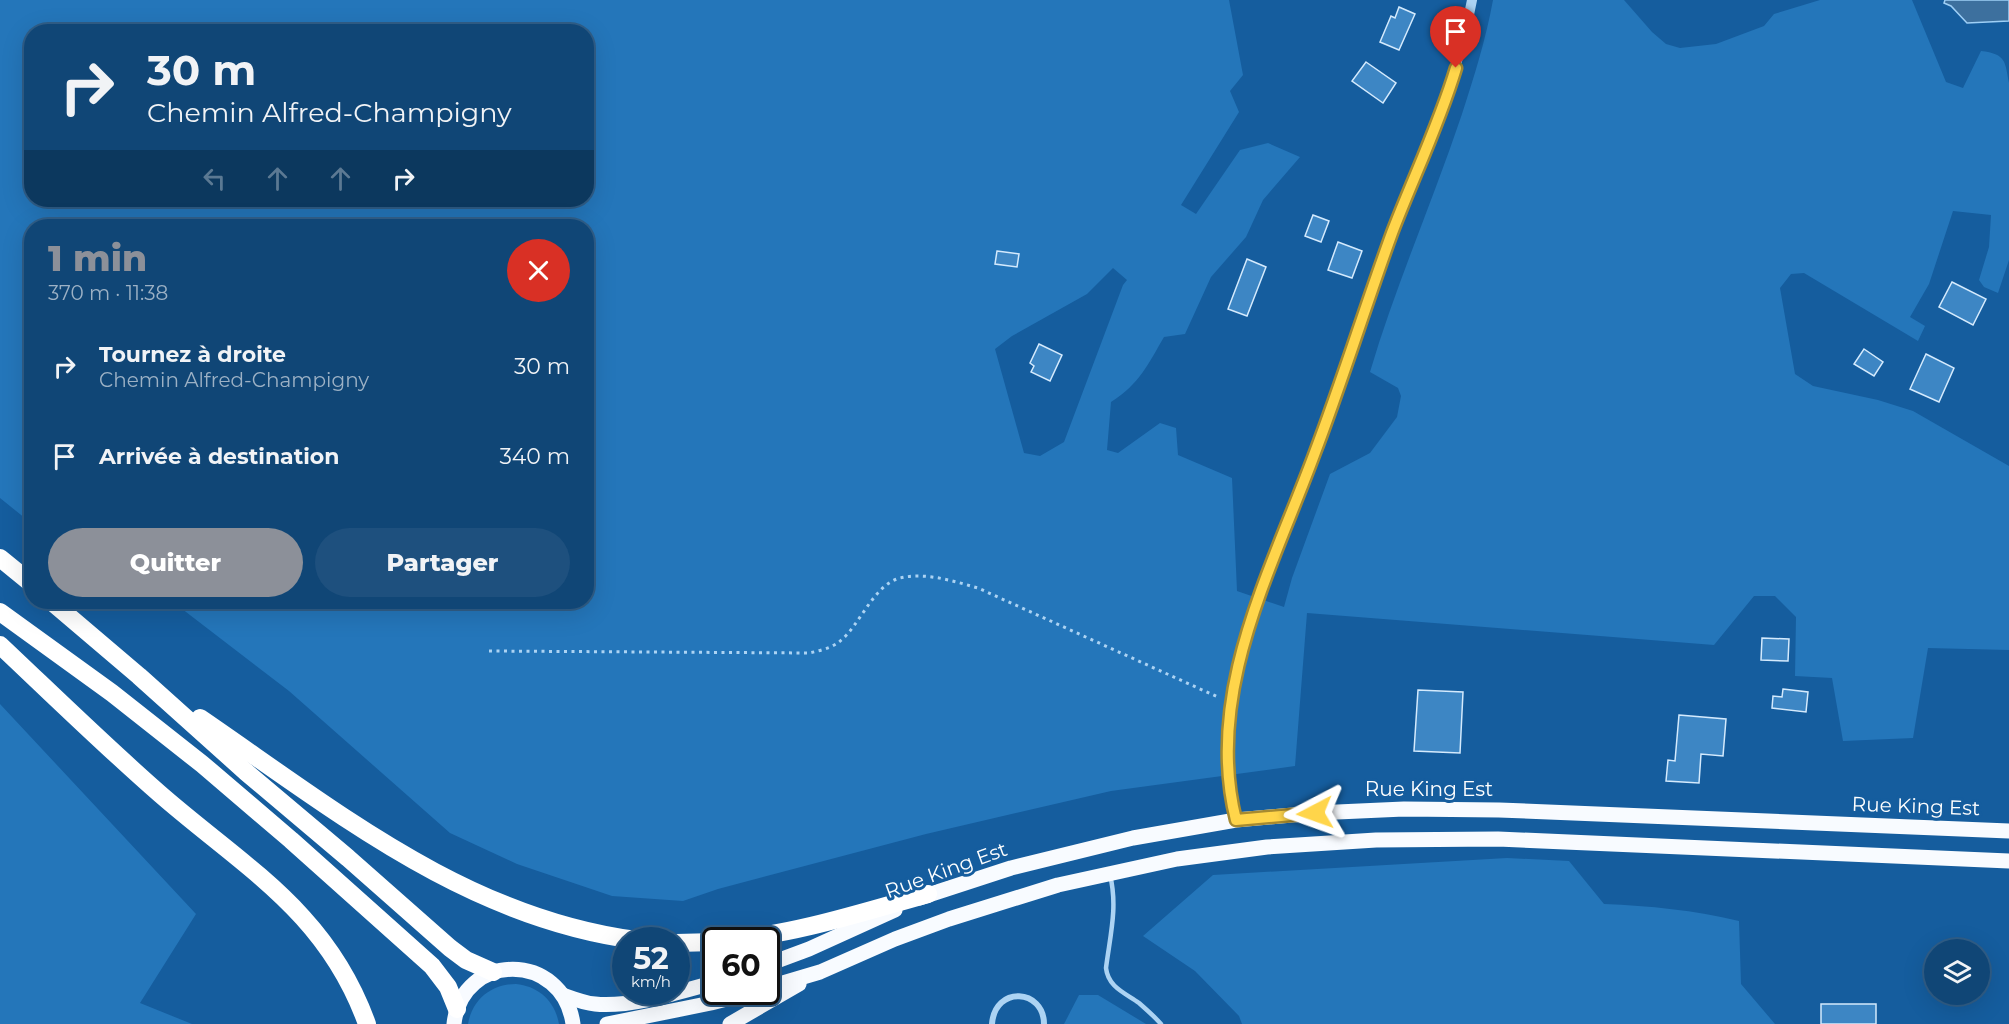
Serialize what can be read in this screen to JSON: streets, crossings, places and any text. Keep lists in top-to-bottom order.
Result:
{
  "streets": {
    "main road": ["Rue King Est"]
  },
  "page": {
    "turn": ["30 m", "Chemin Alfred-Champigny"],
    "heading": ["1 min", "370 m · 11:38"],
    "list": [
      {
        "name": "Tournez à droite",
        "note": "Chemin Alfred-Champigny",
        "value": "30 m"
      },
      {
        "name": "Arrivée à destination",
        "value": "340 m"
      }
    ],
    "buttons": ["Quitter", "Partager"],
    "speed": "52 km/h",
    "limit": "60"
  }
}
